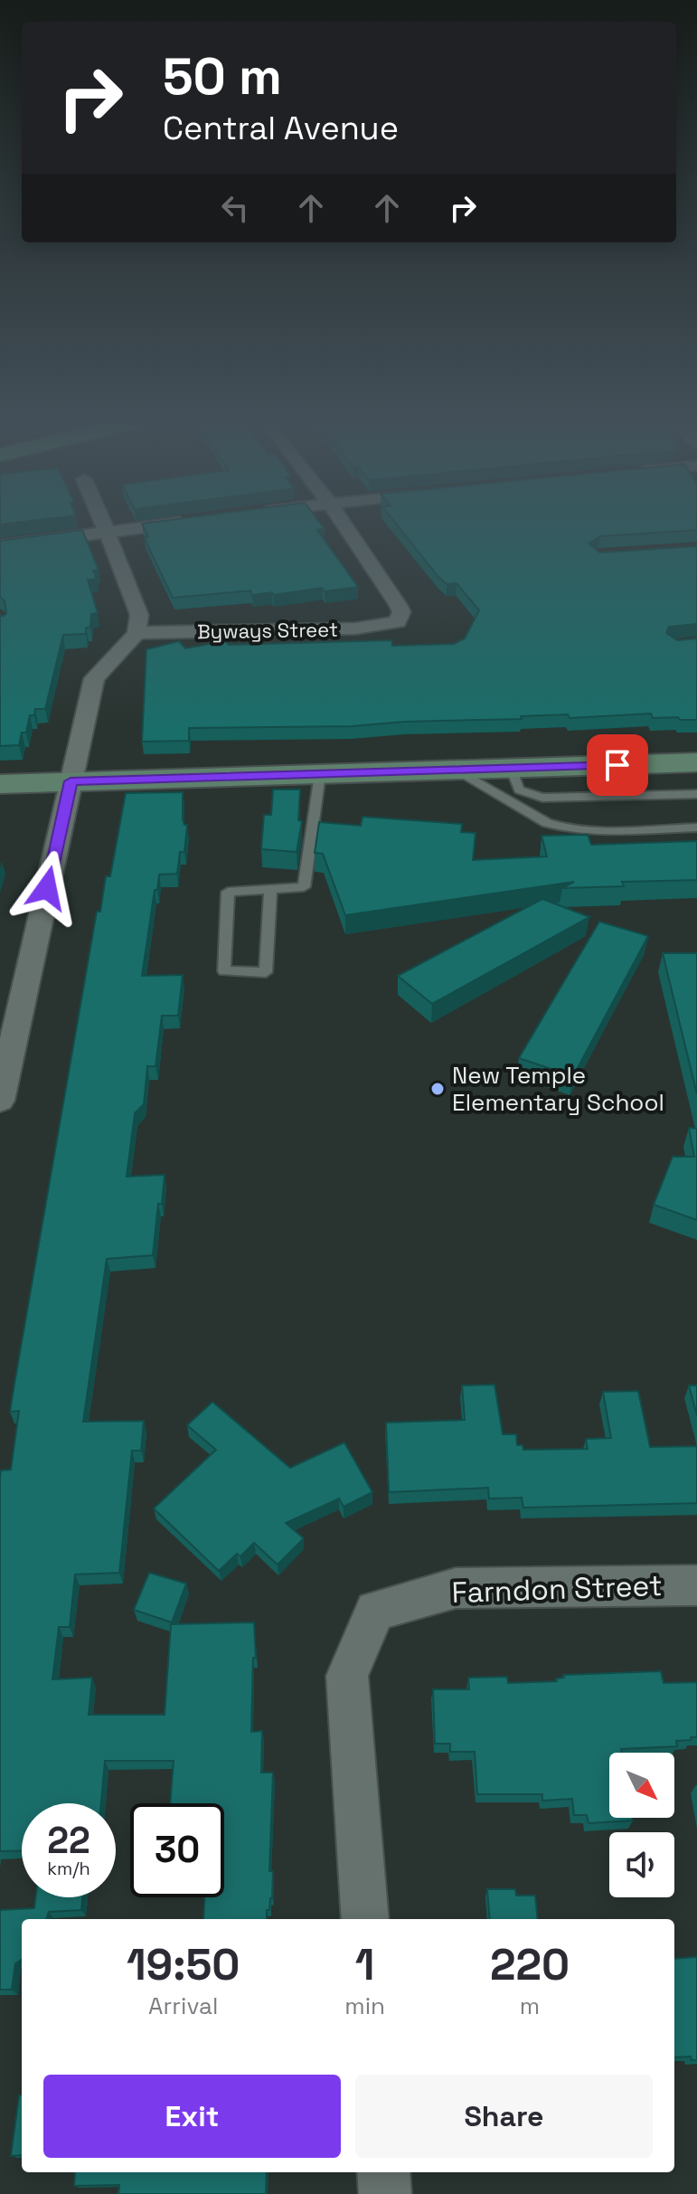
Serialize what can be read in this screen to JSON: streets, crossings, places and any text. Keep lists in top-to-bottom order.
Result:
{
  "streets": {
    "street": ["Byways Street", "Farndon Street"]
  },
  "places": ["New Temple Elementary School"],
  "north": "bottom right",
  "page": {
    "turn": ["50 m", "Central Avenue"],
    "speed": "22 km/h",
    "limit": "30",
    "eta": [
      "19:50",
      "Arrival",
      "1",
      "min",
      "220",
      "m"
    ],
    "buttons": ["Exit", "Share"]
  }
}
